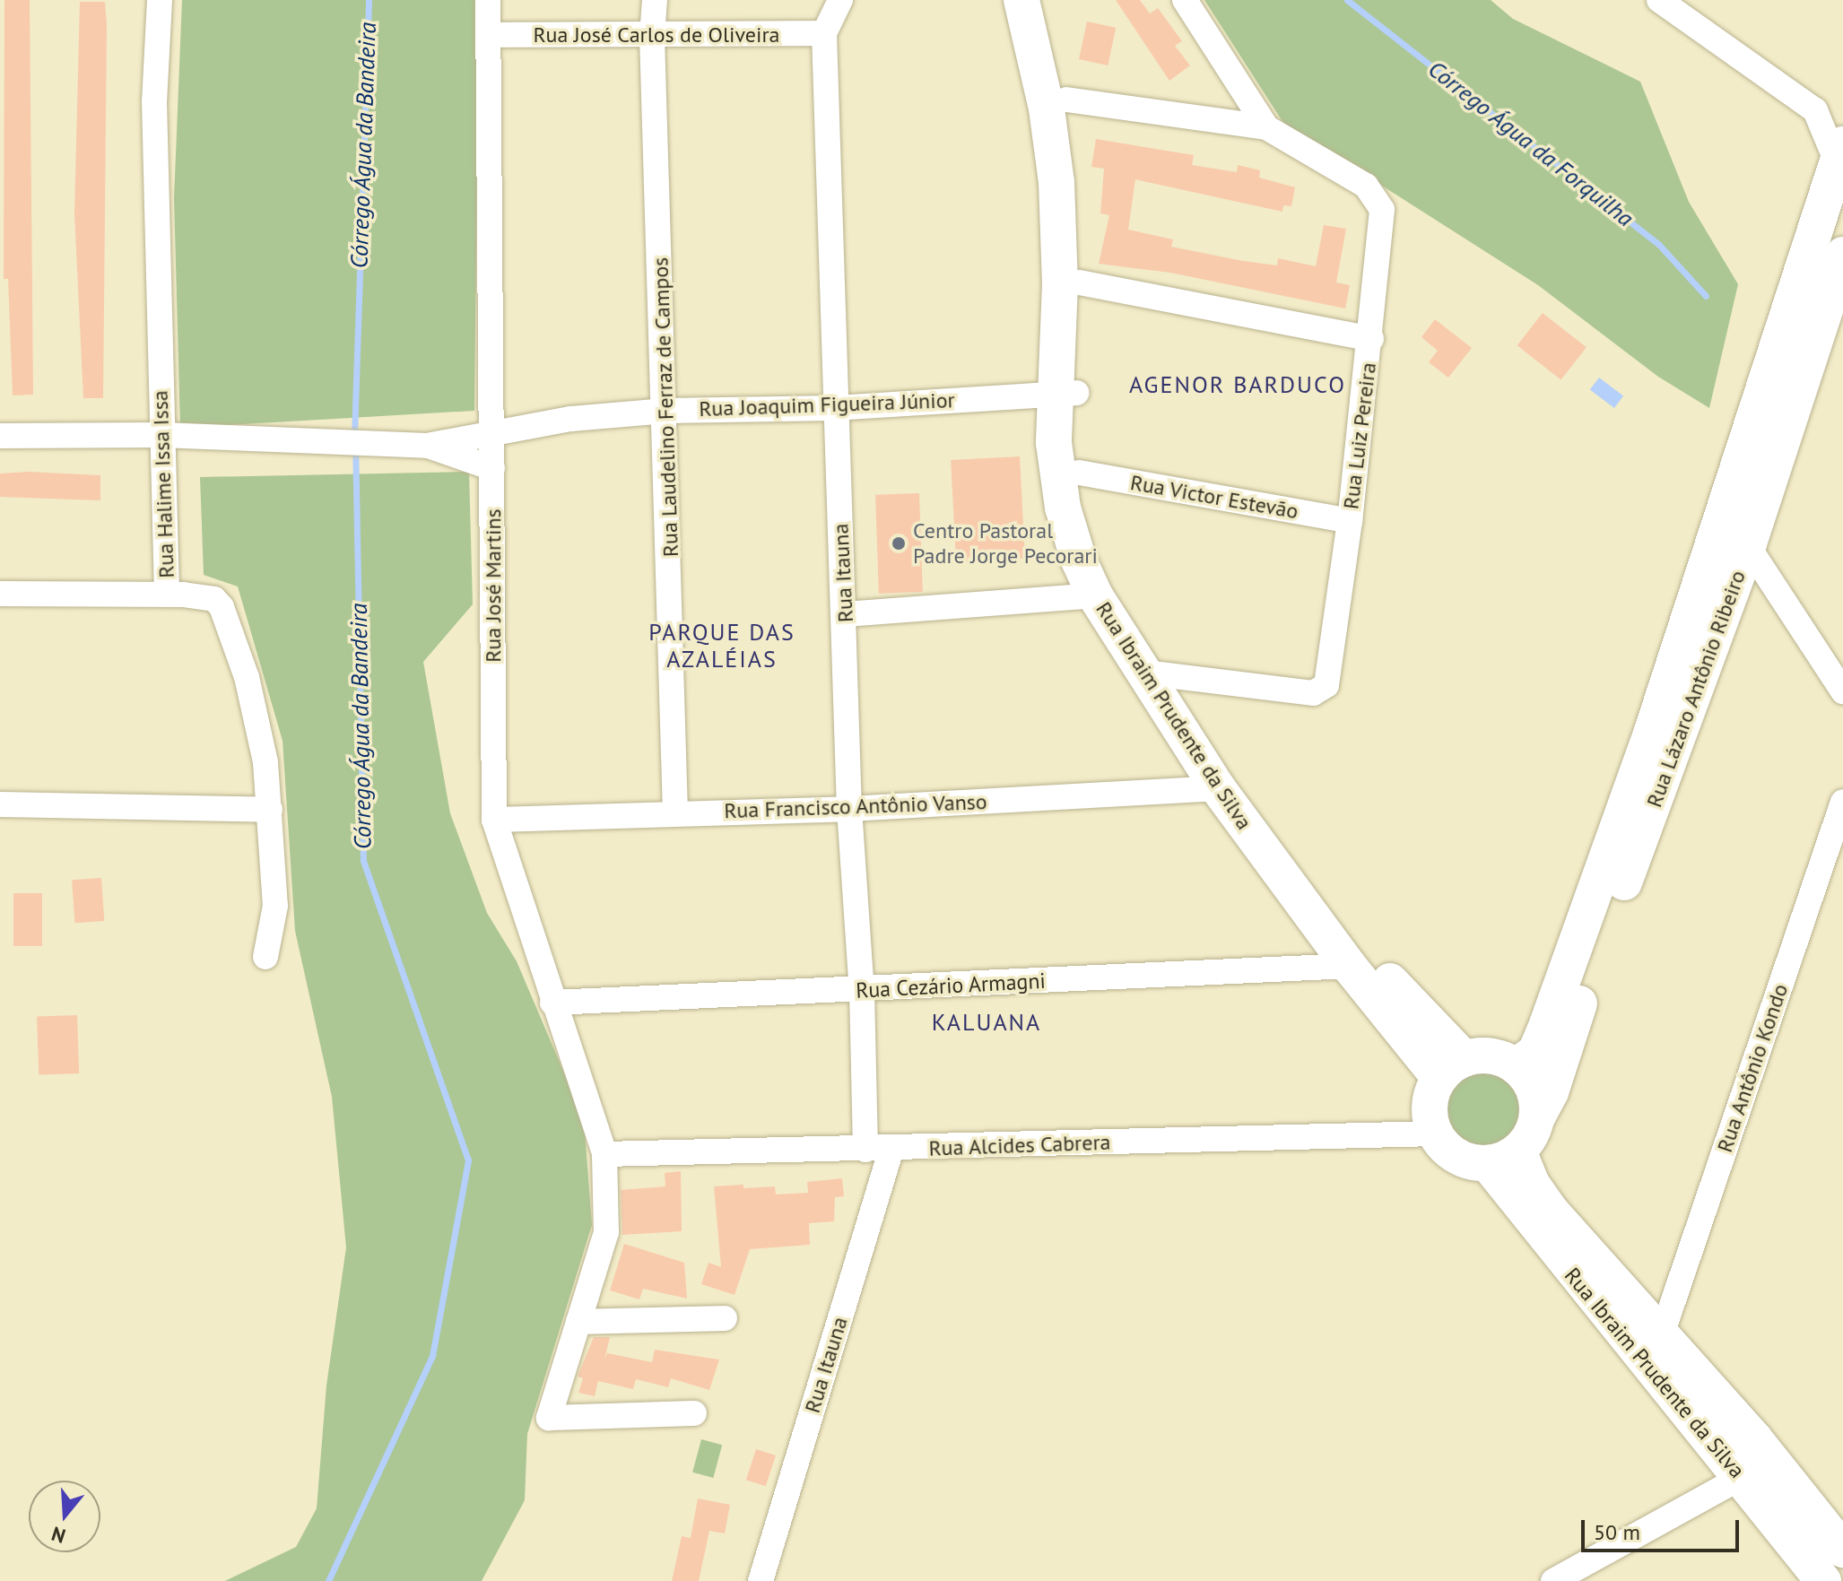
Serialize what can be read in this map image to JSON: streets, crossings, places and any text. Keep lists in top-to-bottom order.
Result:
{
  "streets": {
    "street": [
      "Rua José Carlos de Oliveira",
      "Rua Joaquim Figueira Júnior",
      "Rua Laudelino Ferraz de Campos",
      "Rua Luiz Pereira",
      "Rua Halime Issa Issa",
      "Rua Victor Estevão",
      "Rua Itauna",
      "Rua José Martins",
      "Rua Lázaro Antônio Ribeiro",
      "Rua Ibraim Prudente da Silva",
      "Rua Francisco Antônio Vanso",
      "Rua Cezário Armagni",
      "Rua Antônio Kondo",
      "Rua Alcides Cabrera"
    ]
  },
  "crossings": [
    ["Rua José Carlos de Oliveira", "Rua Laudelino Ferraz de Campos"],
    ["Rua José Carlos de Oliveira", "Rua Itauna"],
    ["Rua José Carlos de Oliveira", "Rua José Martins"],
    ["Rua Joaquim Figueira Júnior", "Rua Laudelino Ferraz de Campos"],
    ["Rua Joaquim Figueira Júnior", "Rua Itauna"],
    ["Rua Joaquim Figueira Júnior", "Rua José Martins"],
    ["Rua Joaquim Figueira Júnior", "Rua Ibraim Prudente da Silva"],
    ["Rua Laudelino Ferraz de Campos", "Rua Francisco Antônio Vanso"],
    ["Rua Luiz Pereira", "Rua Victor Estevão"],
    ["Rua Luiz Pereira", "Rua Ibraim Prudente da Silva"],
    ["Rua Victor Estevão", "Rua Ibraim Prudente da Silva"],
    ["Rua Itauna", "Rua Francisco Antônio Vanso"],
    ["Rua Itauna", "Rua Cezário Armagni"],
    ["Rua Itauna", "Rua Alcides Cabrera"],
    ["Rua José Martins", "Rua Francisco Antônio Vanso"],
    ["Rua José Martins", "Rua Cezário Armagni"],
    ["Rua José Martins", "Rua Alcides Cabrera"],
    ["Rua Lázaro Antônio Ribeiro", "Rua Ibraim Prudente da Silva"],
    ["Rua Lázaro Antônio Ribeiro", "Rua Alcides Cabrera"],
    ["Rua Ibraim Prudente da Silva", "Rua Francisco Antônio Vanso"],
    ["Rua Ibraim Prudente da Silva", "Rua Cezário Armagni"],
    ["Rua Ibraim Prudente da Silva", "Rua Antônio Kondo"],
    ["Rua Ibraim Prudente da Silva", "Rua Alcides Cabrera"]
  ],
  "districts": ["AGENOR BARDUCO", "PARQUE DAS AZALÉIAS", "KALUANA"],
  "water": ["Córrego Água da Forquilha", "Córrego Água da Bandeira"],
  "places": ["Centro Pastoral Padre Jorge Pecorari"],
  "scale_bar": "50 m",
  "north": "bottom"
}
